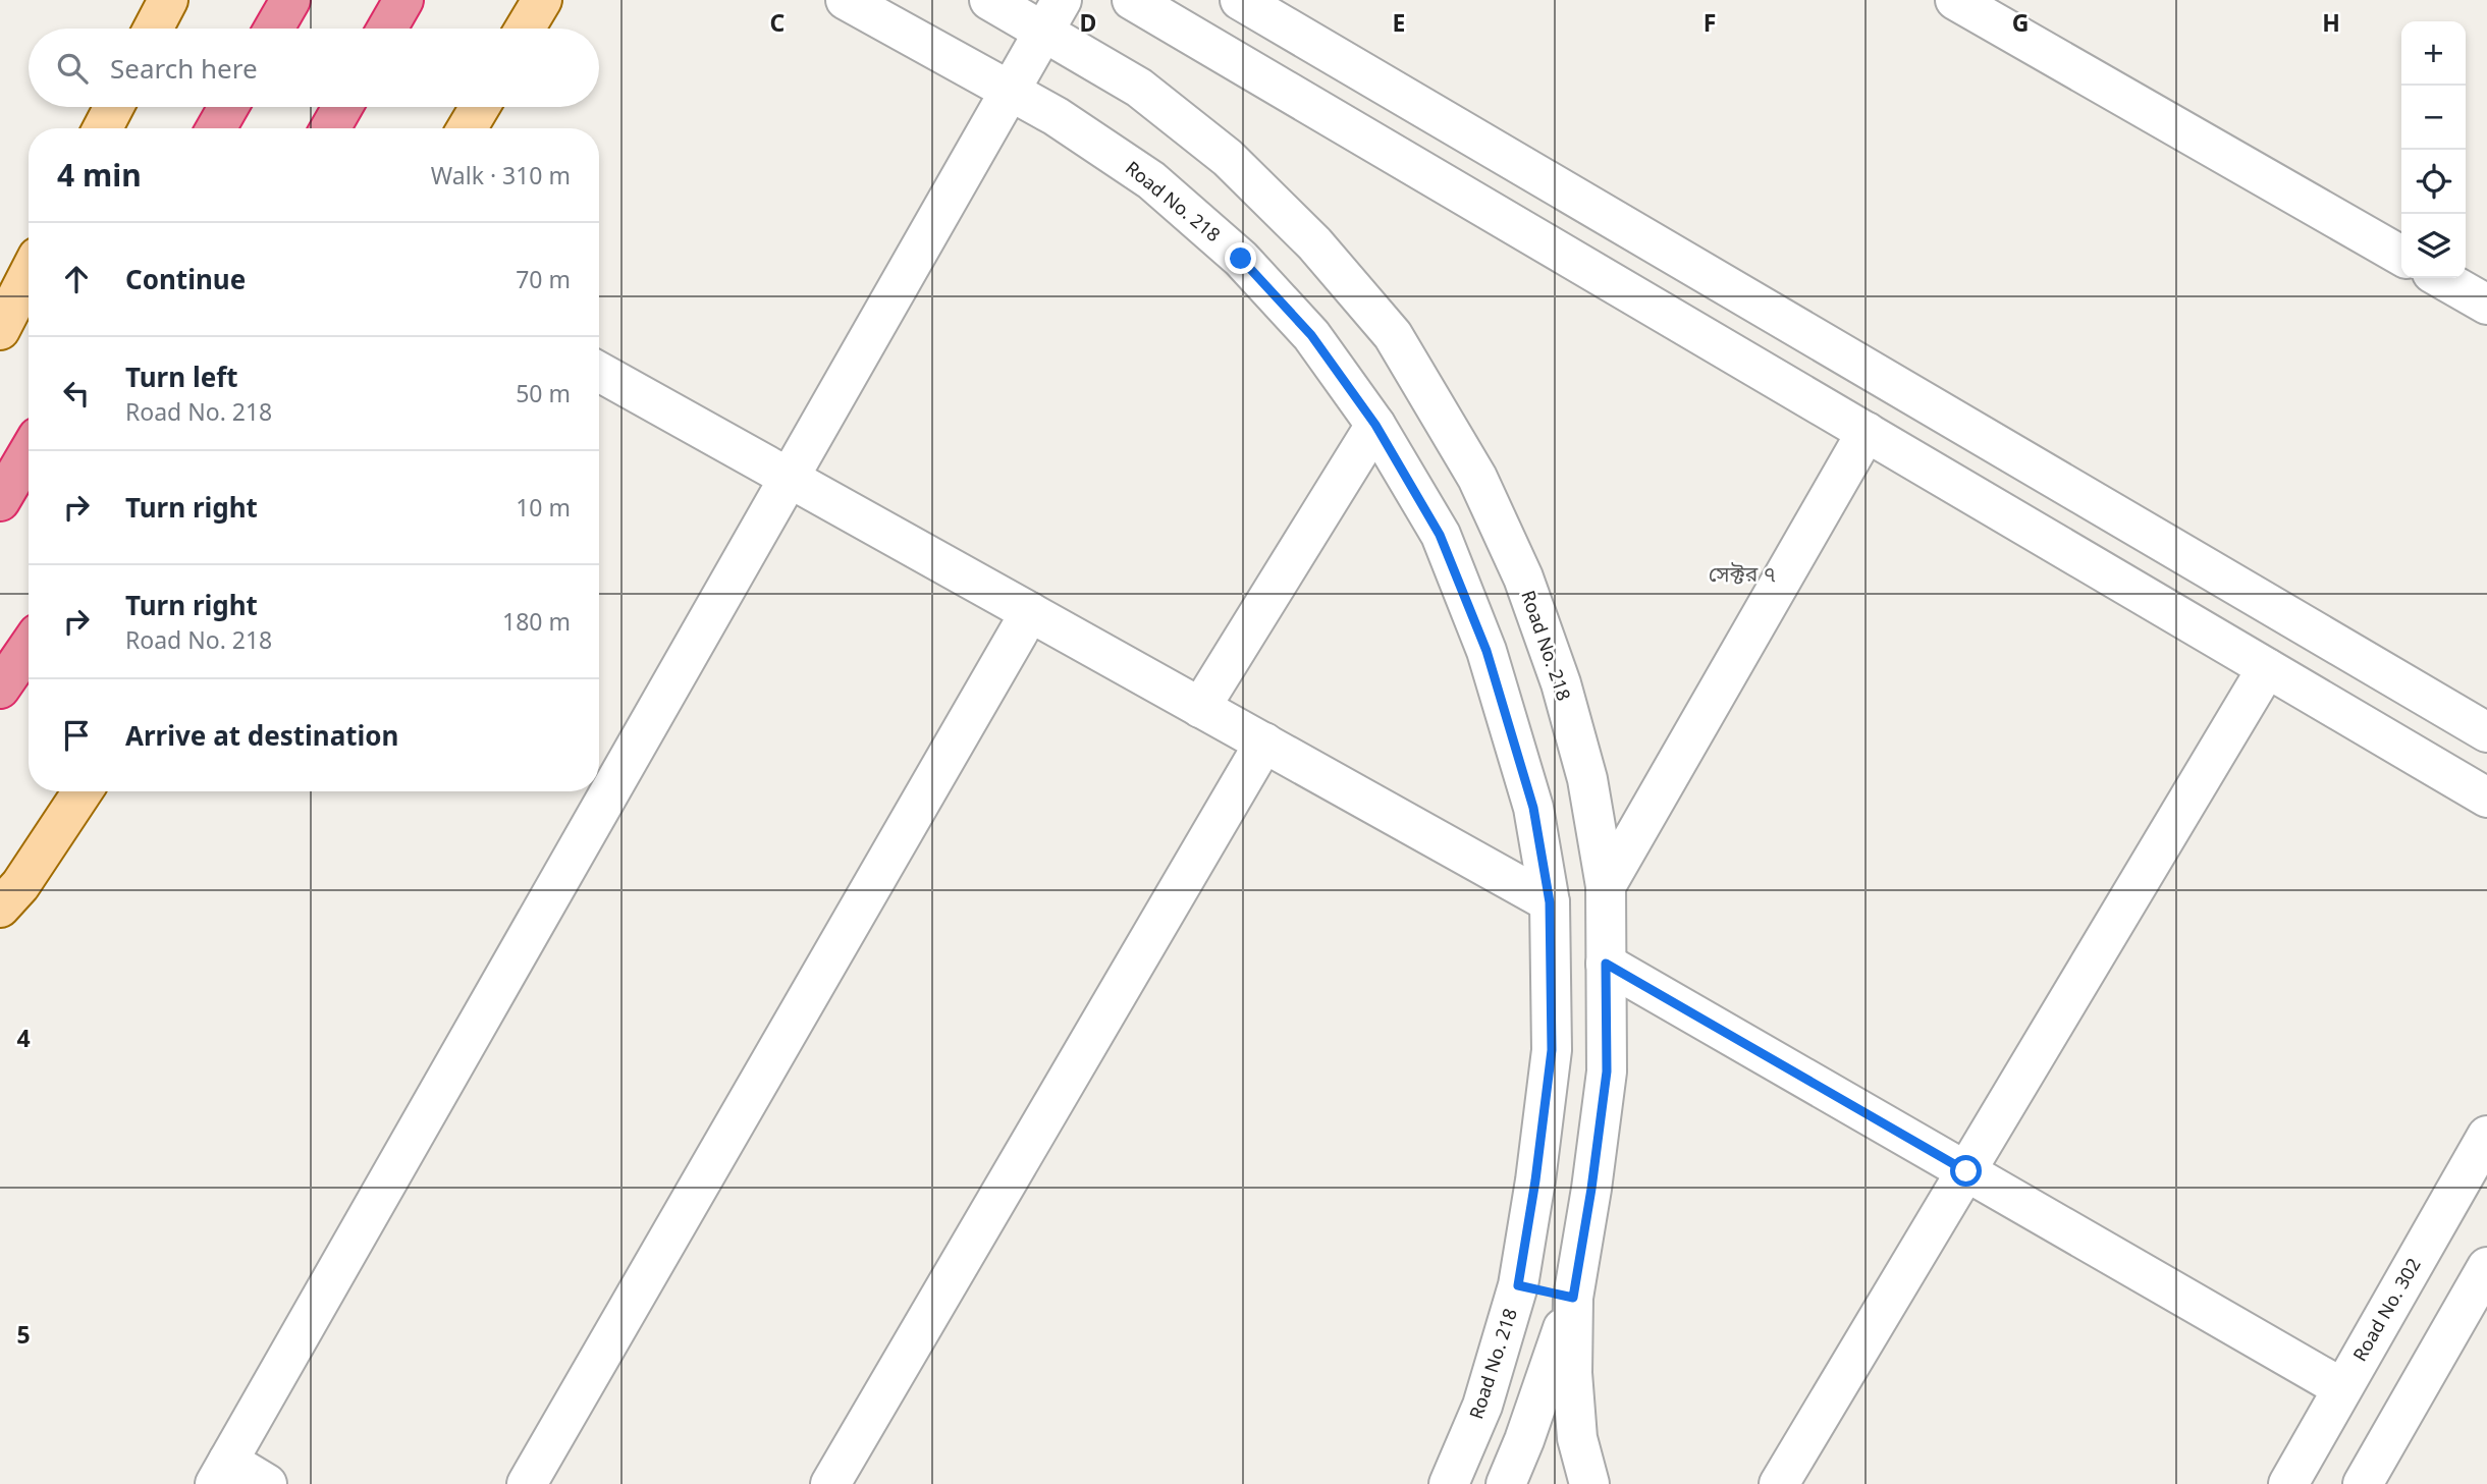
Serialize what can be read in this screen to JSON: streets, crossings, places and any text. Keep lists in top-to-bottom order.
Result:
{
  "streets": {
    "street": ["Road No. 218", "Road No. 302"]
  },
  "districts": ["সেক্টর ৭"],
  "page": {
    "map_buttons": ["+", "−"],
    "search": "Search here",
    "heading": ["4 min", "Walk · 310 m"],
    "list": [
      ["Continue", "70 m"],
      ["Turn left", "Road No. 218", "50 m"],
      ["Turn right", "10 m"],
      ["Turn right", "Road No. 218", "180 m"],
      "Arrive at destination"
    ]
  },
  "grid": {
    "columns": [
      "C",
      "D",
      "E",
      "F",
      "G",
      "H"
    ],
    "rows": ["4", "5"]
  }
}
